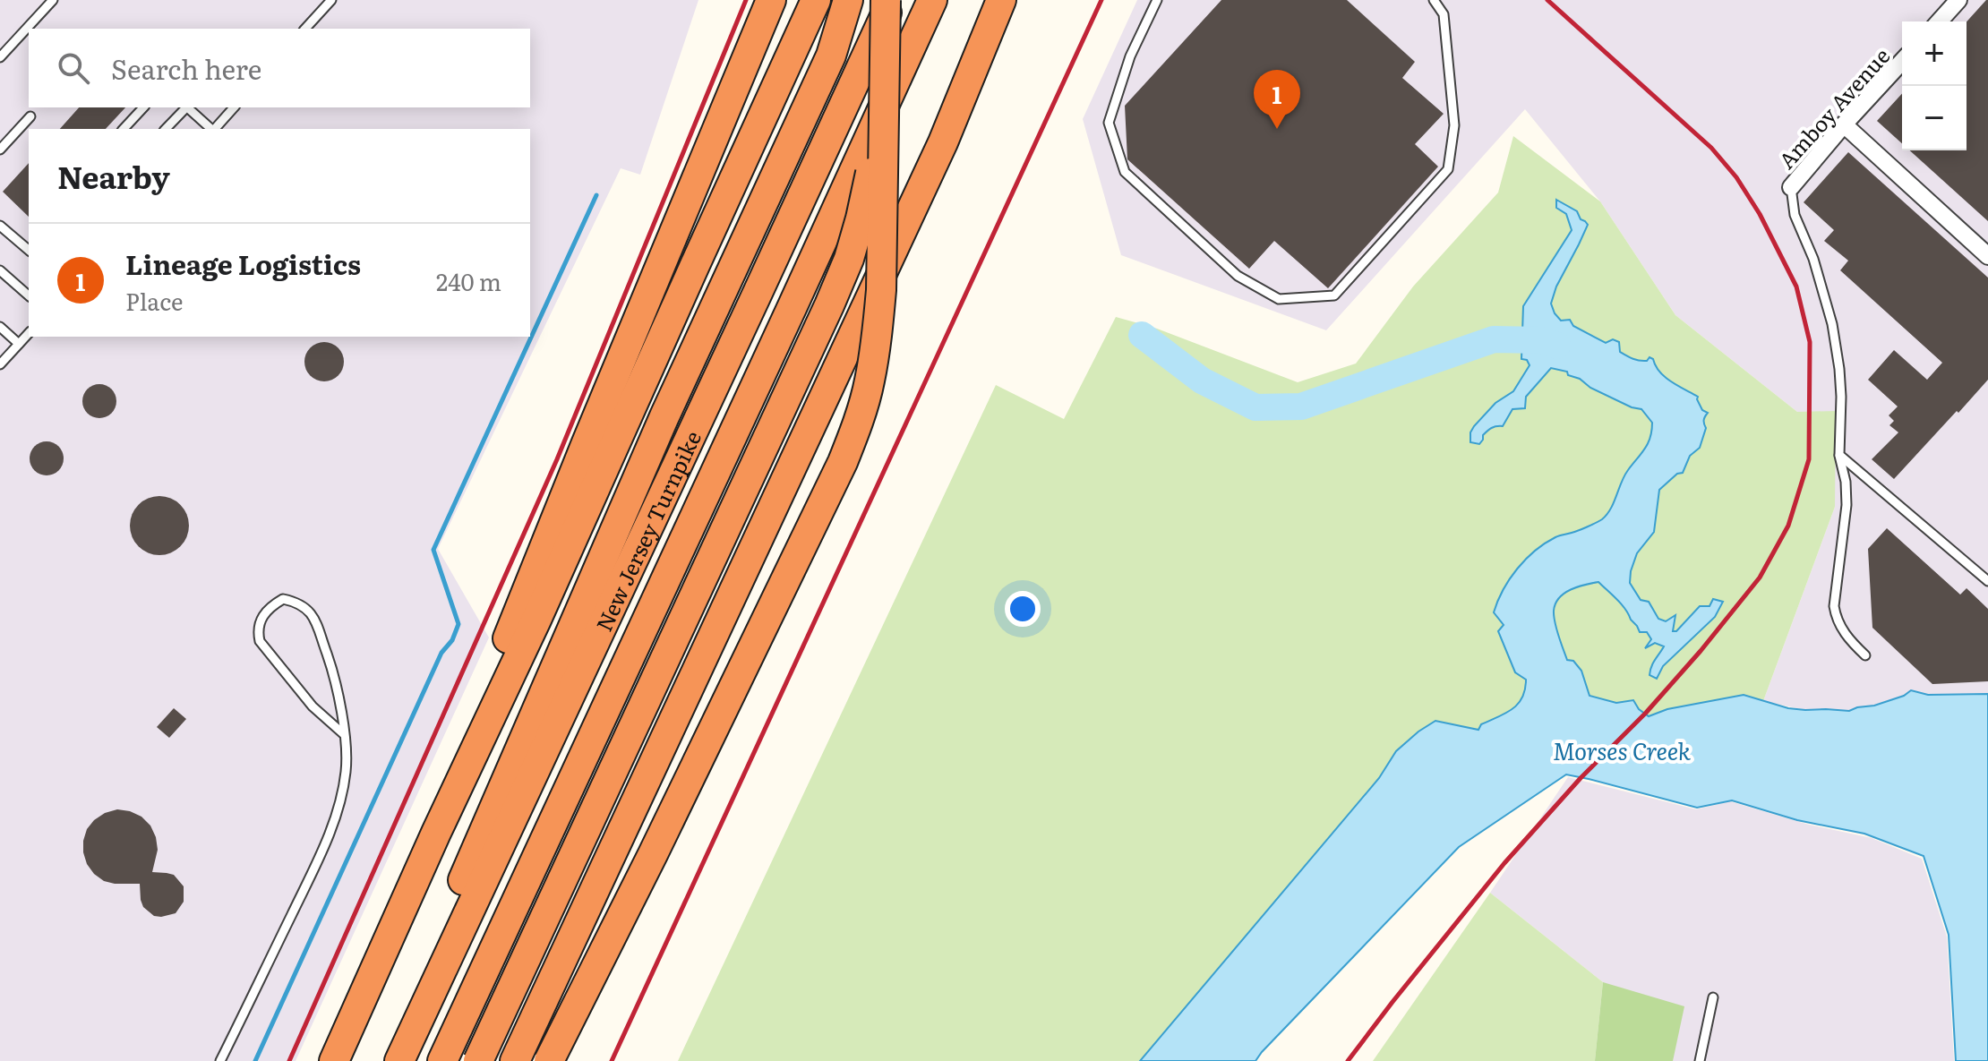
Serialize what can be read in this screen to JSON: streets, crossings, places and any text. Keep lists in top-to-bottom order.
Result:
{
  "streets": {
    "highway": ["New Jersey Turnpike"],
    "street": ["Amboy Avenue"]
  },
  "water": ["Morses Creek"],
  "page": {
    "map_buttons": ["+", "−"],
    "search": "Search here",
    "pins": "1",
    "heading": "Nearby",
    "list": [
      {
        "mark": "1",
        "name": "Lineage Logistics",
        "note": "Place",
        "value": "240 m"
      }
    ]
  }
}
